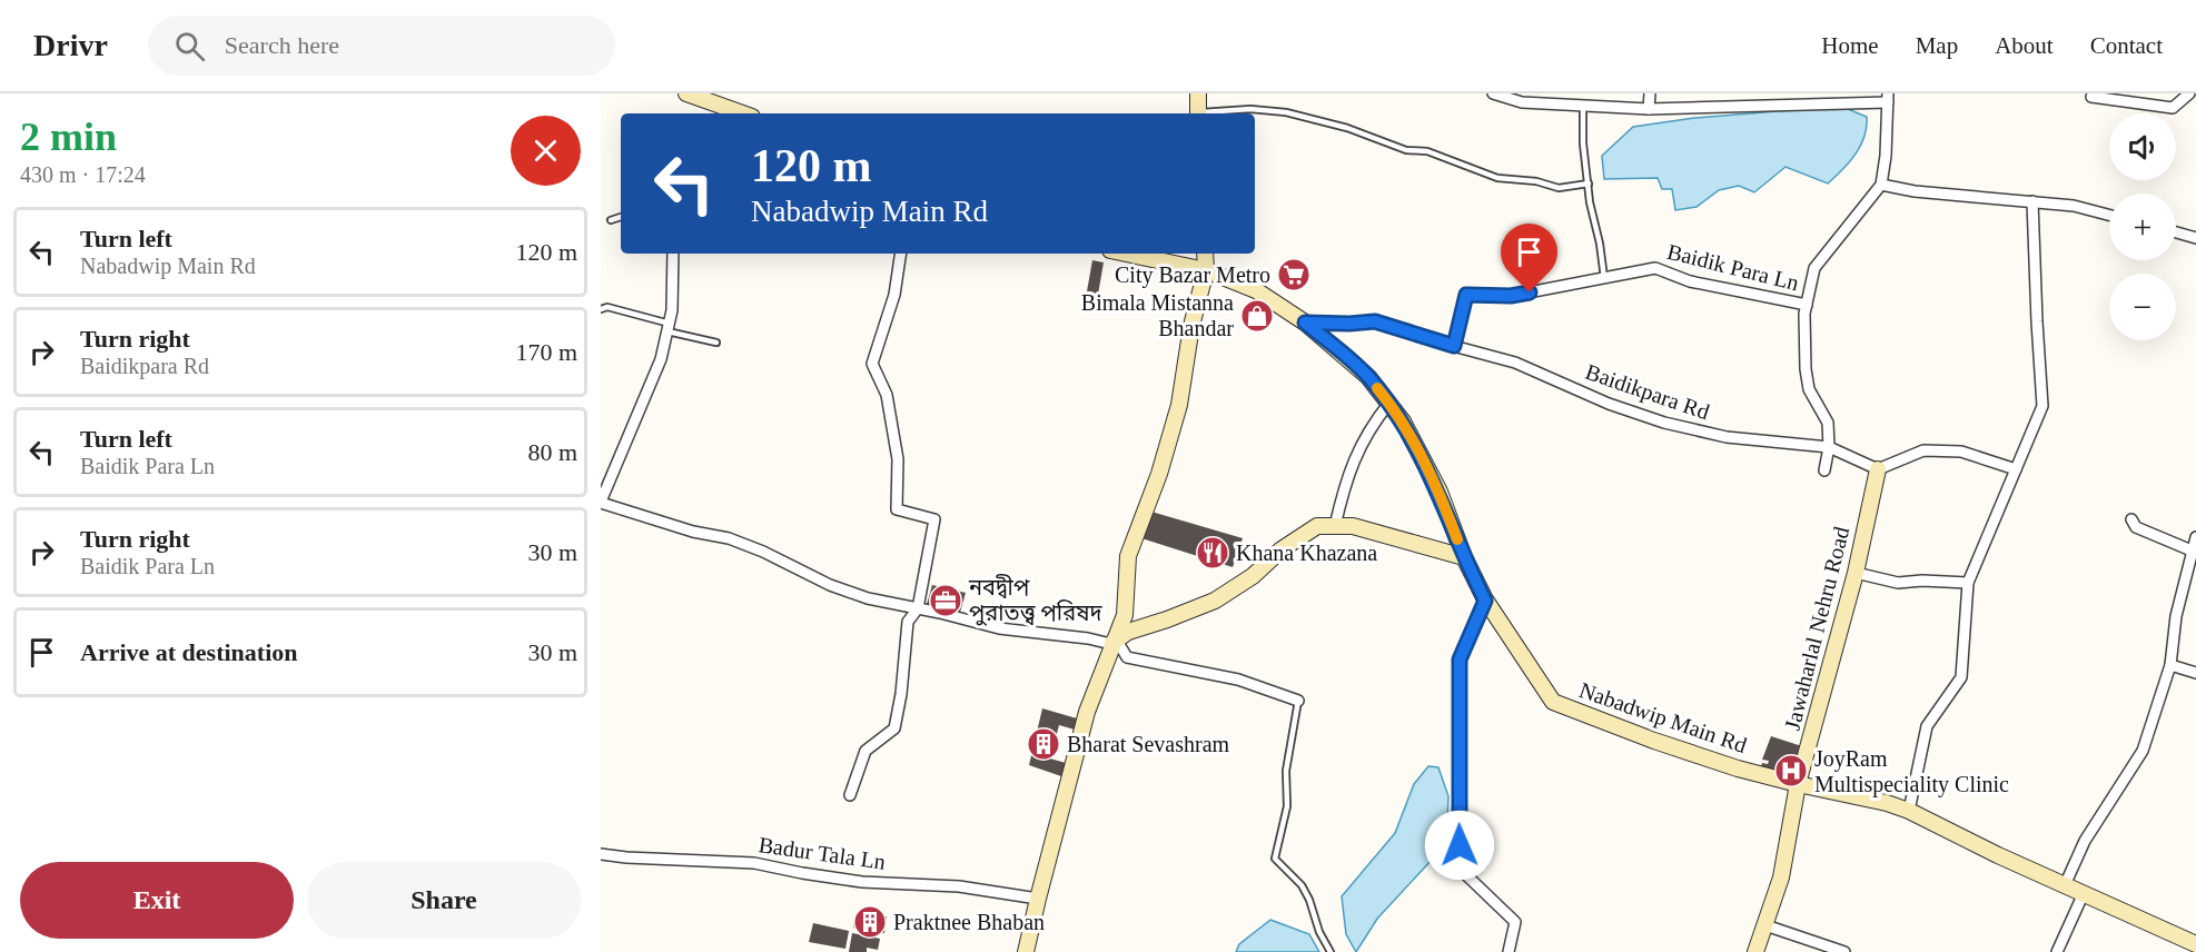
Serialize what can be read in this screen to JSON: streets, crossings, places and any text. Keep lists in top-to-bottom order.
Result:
{
  "streets": {
    "main road": ["Jawaharlal Nehru Road", "Nabadwip Main Rd"],
    "street": ["Baidik Para Ln", "Baidikpara Rd", "Badur Tala Ln"]
  },
  "crossings": [
    ["Baidik Para Ln", "Baidikpara Rd"],
    ["Baidikpara Rd", "Jawaharlal Nehru Road"],
    ["Baidikpara Rd", "Nabadwip Main Rd"],
    ["Jawaharlal Nehru Road", "Nabadwip Main Rd"]
  ],
  "places": {
    "supermarket": ["City Bazar Metro"],
    "shop": ["Bimala Mistanna Bhandar"],
    "restaurant": ["Khana Khazana"],
    "office": ["নবদ্বীপ পুরাতত্ত্ব পরিষদ"],
    "building": ["Bharat Sevashram", "Praktnee Bhaban"],
    "hospital": ["JoyRam Multispeciality Clinic"]
  },
  "page": {
    "header": "Drivr",
    "search": "Search here",
    "nav": [
      "Home",
      "Map",
      "About",
      "Contact"
    ],
    "heading": ["2 min", "430 m · 17:24"],
    "map_buttons": ["+", "−"],
    "turn": ["120 m", "Nabadwip Main Rd"],
    "list": [
      {
        "name": "Turn left",
        "note": "Nabadwip Main Rd",
        "value": "120 m"
      },
      {
        "name": "Turn right",
        "note": "Baidikpara Rd",
        "value": "170 m"
      },
      {
        "name": "Turn left",
        "note": "Baidik Para Ln",
        "value": "80 m"
      },
      {
        "name": "Turn right",
        "note": "Baidik Para Ln",
        "value": "30 m"
      },
      {
        "name": "Arrive at destination",
        "value": "30 m"
      }
    ],
    "buttons": ["Exit", "Share"]
  }
}
